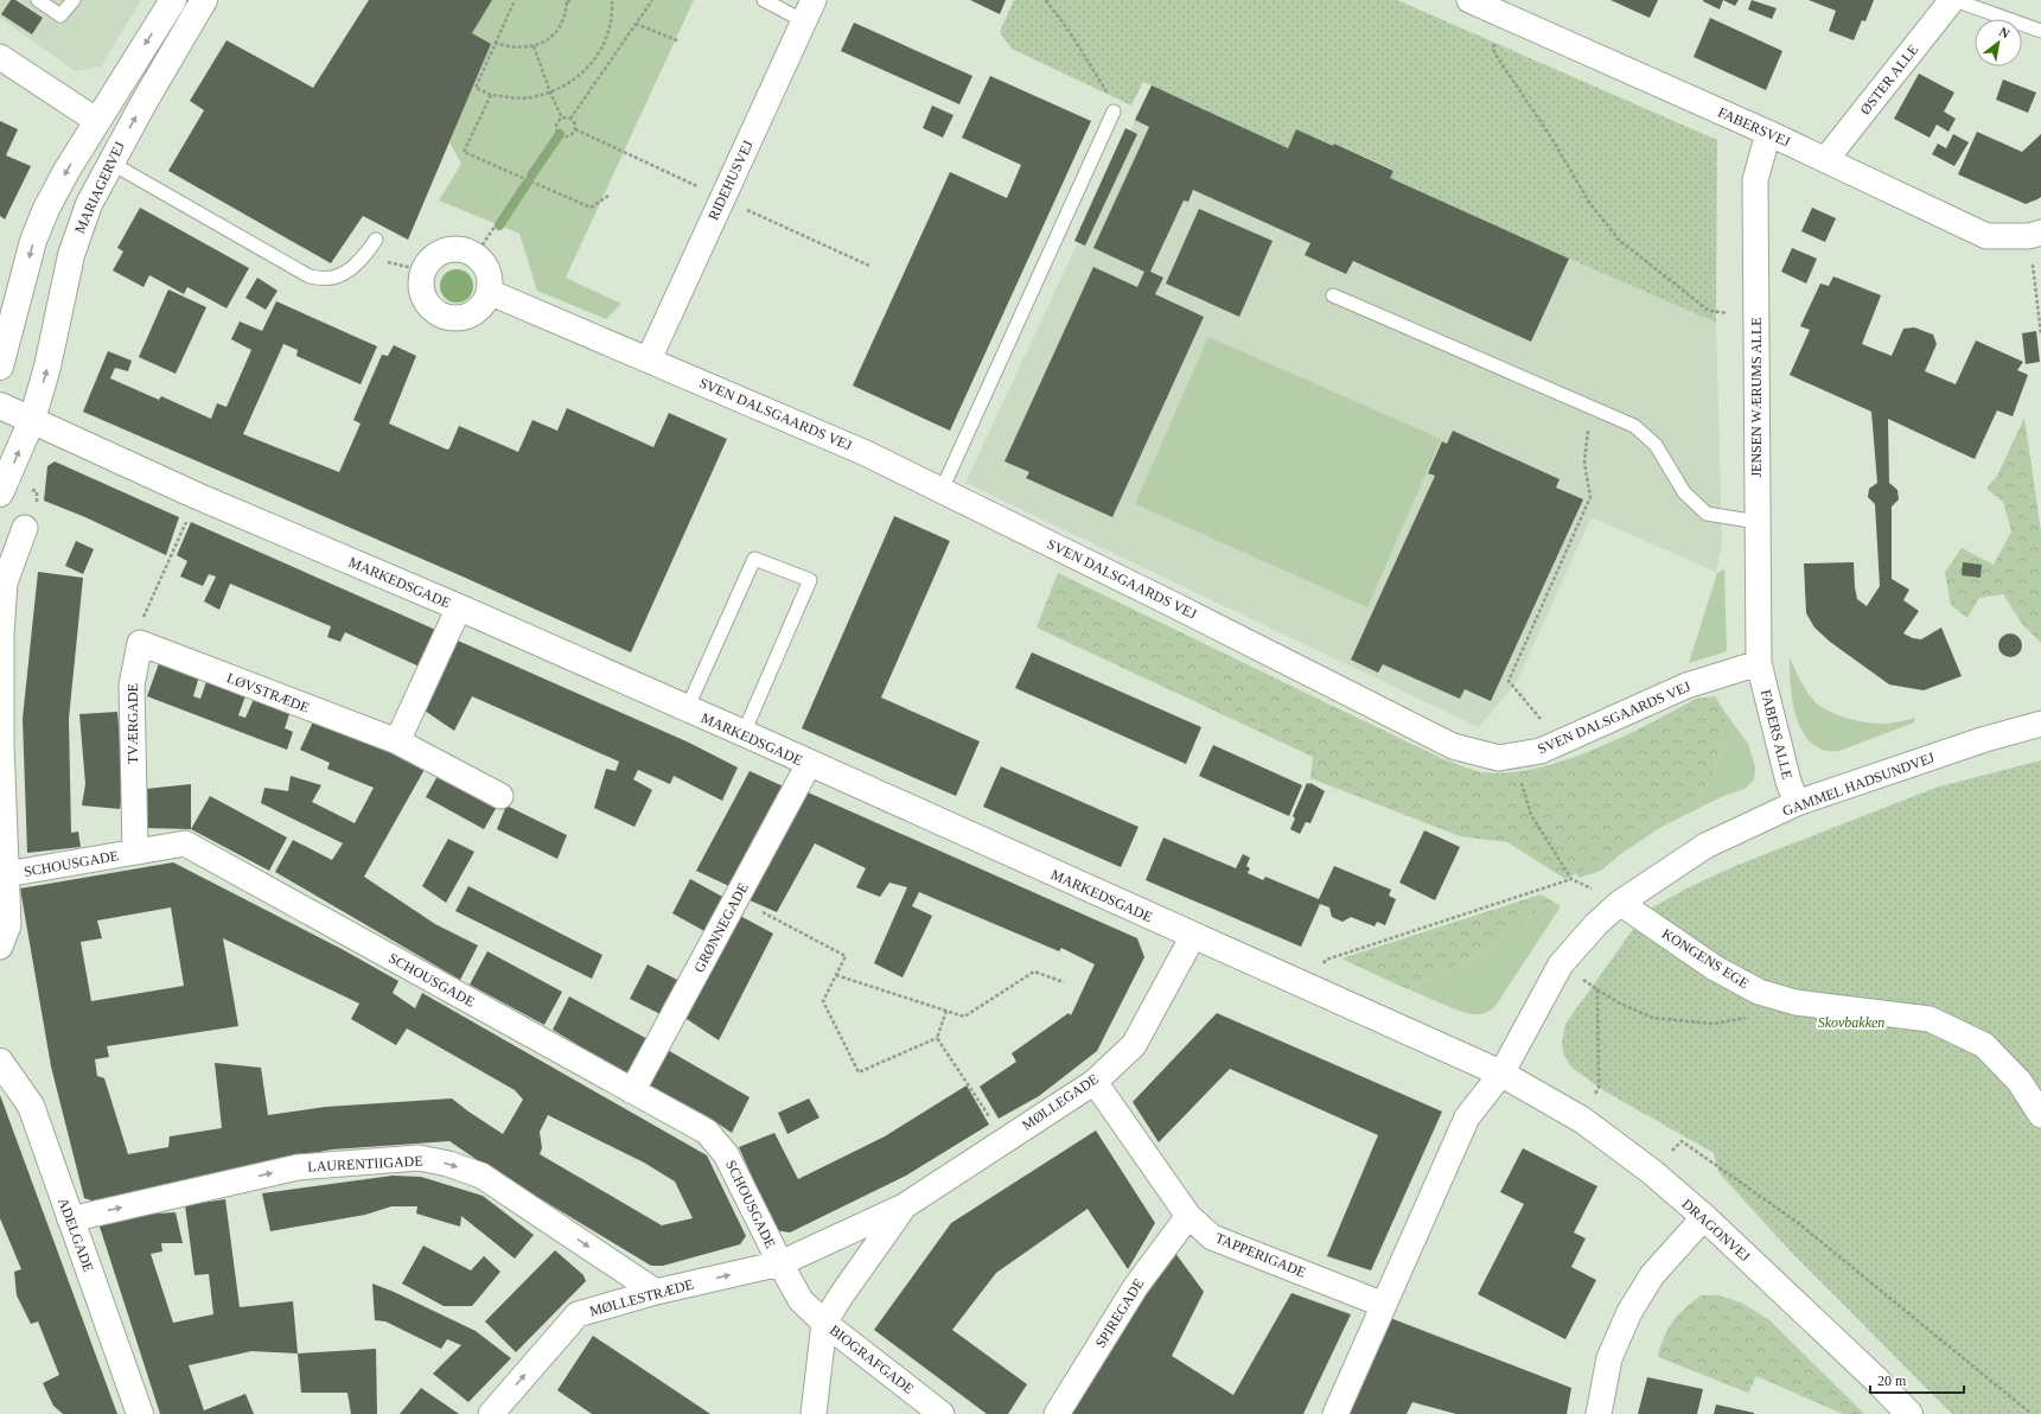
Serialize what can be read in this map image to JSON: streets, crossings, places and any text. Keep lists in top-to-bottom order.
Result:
{
  "streets": {
    "main road": [
      "MARIAGERVEJ",
      "MARKEDSGADE",
      "DRAGONVEJ",
      "ADELGADE"
    ],
    "street": [
      "ØSTER ALLE",
      "FABERSVEJ",
      "RIDEHUSVEJ",
      "JENSEN WÆRUMS ALLE",
      "SVEN DALSGAARDS VEJ",
      "LØVSTRÆDE",
      "TVÆRGADE",
      "FABERS ALLE",
      "GAMMEL HADSUNDVEJ",
      "SCHOUSGADE",
      "GRØNNEGADE",
      "KONGENS EGE",
      "MØLLEGADE",
      "LAURENTIIGADE",
      "TAPPERIGADE",
      "MØLLESTRÆDE",
      "SPIREGADE",
      "BIOGRAFGADE"
    ]
  },
  "crossings": [
    ["ØSTER ALLE", "FABERSVEJ"],
    ["FABERSVEJ", "JENSEN WÆRUMS ALLE"],
    ["RIDEHUSVEJ", "SVEN DALSGAARDS VEJ"],
    ["MARIAGERVEJ", "MARKEDSGADE"],
    ["JENSEN WÆRUMS ALLE", "SVEN DALSGAARDS VEJ"],
    ["JENSEN WÆRUMS ALLE", "FABERS ALLE"],
    ["SVEN DALSGAARDS VEJ", "FABERS ALLE"],
    ["MARKEDSGADE", "GAMMEL HADSUNDVEJ"],
    ["MARKEDSGADE", "GRØNNEGADE"],
    ["MARKEDSGADE", "MØLLEGADE"],
    ["MARKEDSGADE", "DRAGONVEJ"],
    ["LØVSTRÆDE", "TVÆRGADE"],
    ["TVÆRGADE", "SCHOUSGADE"],
    ["FABERS ALLE", "GAMMEL HADSUNDVEJ"],
    ["GAMMEL HADSUNDVEJ", "KONGENS EGE"],
    ["GAMMEL HADSUNDVEJ", "DRAGONVEJ"],
    ["SCHOUSGADE", "GRØNNEGADE"],
    ["SCHOUSGADE", "MØLLEGADE"],
    ["SCHOUSGADE", "MØLLESTRÆDE"],
    ["SCHOUSGADE", "BIOGRAFGADE"],
    ["MØLLEGADE", "TAPPERIGADE"],
    ["MØLLEGADE", "MØLLESTRÆDE"],
    ["MØLLEGADE", "BIOGRAFGADE"],
    ["LAURENTIIGADE", "ADELGADE"],
    ["LAURENTIIGADE", "MØLLESTRÆDE"],
    ["TAPPERIGADE", "SPIREGADE"]
  ],
  "one_way": ["LAURENTIIGADE", "MØLLESTRÆDE"],
  "parks": ["Skovbakken"],
  "scale_bar": "20 m",
  "north": "top right"
}
